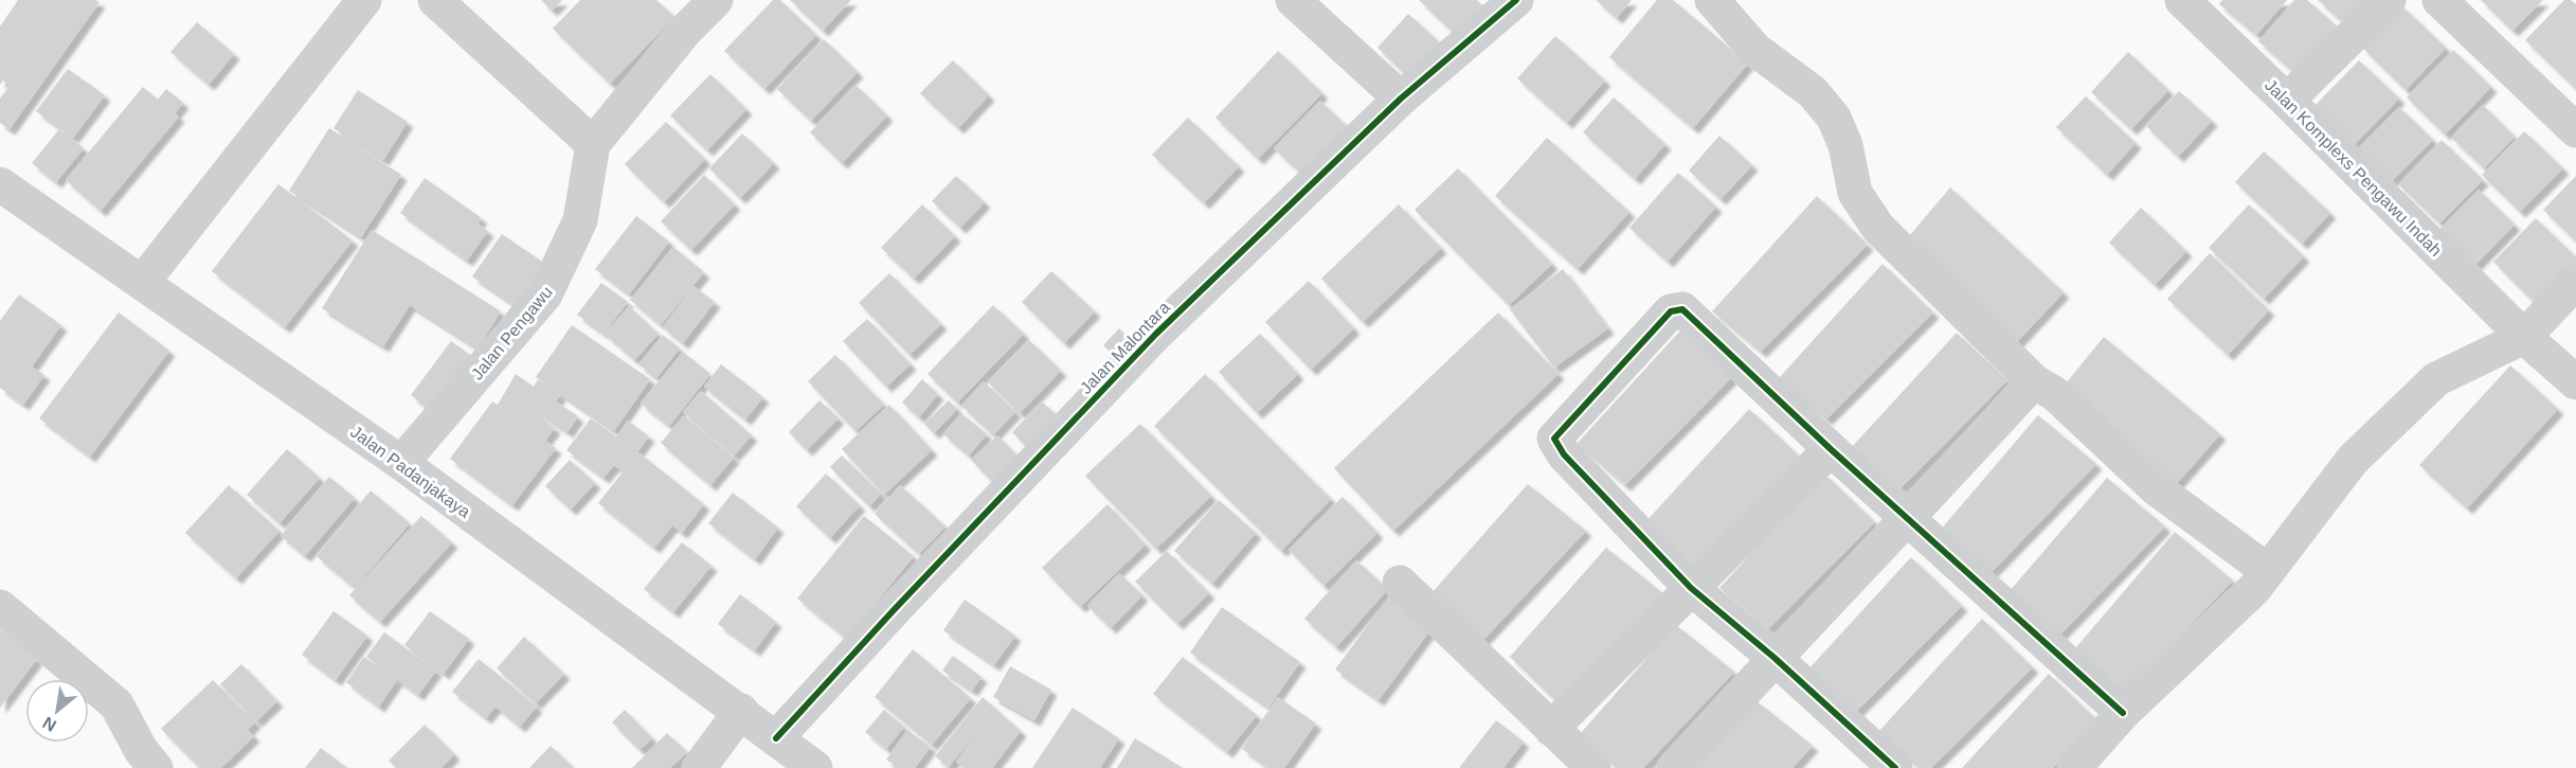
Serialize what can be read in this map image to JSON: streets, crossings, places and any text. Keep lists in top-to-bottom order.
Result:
{
  "streets": {
    "street": [
      "Jalan Komplexs Pengawu Indah",
      "Jalan Pengawu",
      "Jalan Malontara",
      "Jalan Padanjakaya"
    ]
  },
  "crossings": [
    ["Jalan Pengawu", "Jalan Padanjakaya"],
    ["Jalan Malontara", "Jalan Padanjakaya"]
  ],
  "north": "bottom left"
}
